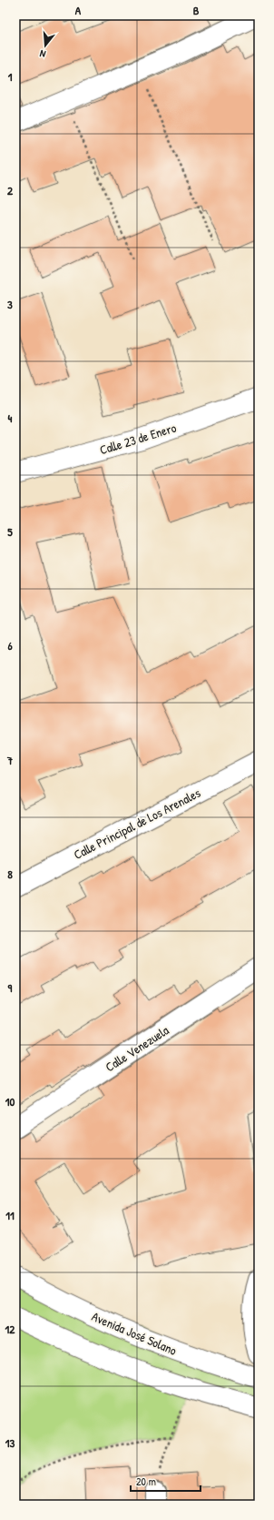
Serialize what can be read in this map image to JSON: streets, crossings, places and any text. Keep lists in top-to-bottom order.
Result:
{
  "streets": {
    "street": [
      "Calle 23 de Enero",
      "Calle Principal de Los Arenales",
      "Calle Venezuela",
      "Avenida José Solano"
    ]
  },
  "scale_bar": "20 m",
  "north": "bottom",
  "grid": {
    "columns": ["A", "B"],
    "rows": [
      "1",
      "2",
      "3",
      "4",
      "5",
      "6",
      "7",
      "8",
      "9",
      "10",
      "11",
      "12",
      "13"
    ]
  }
}
